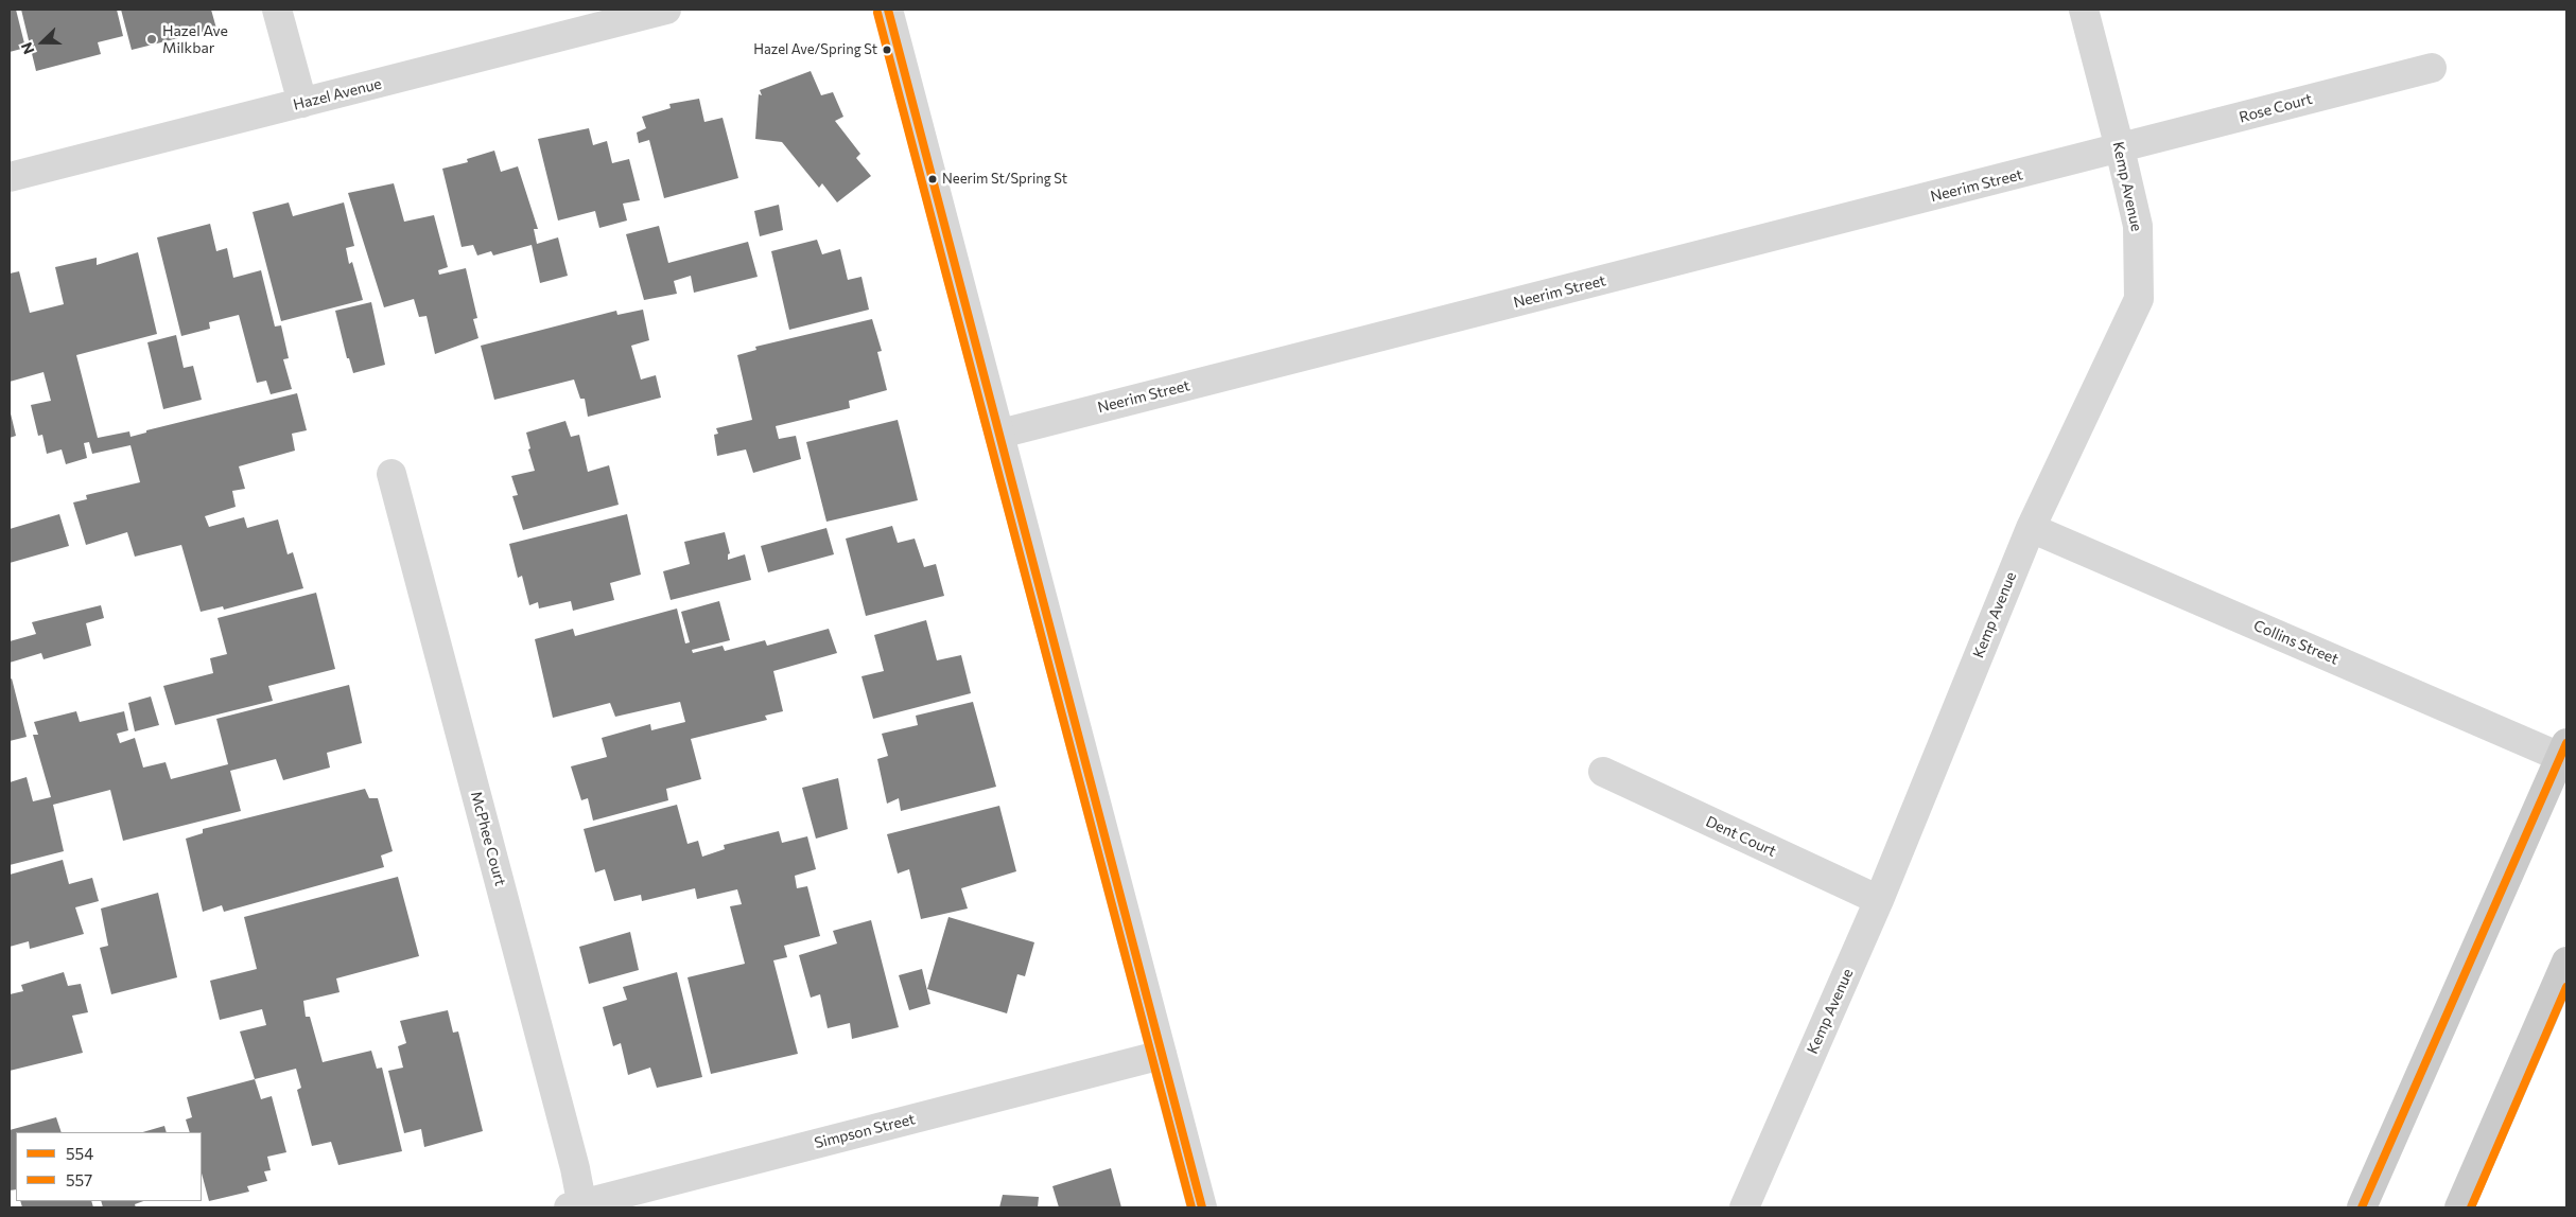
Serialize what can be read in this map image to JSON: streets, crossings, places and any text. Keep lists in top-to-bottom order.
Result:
{
  "streets": {
    "street": [
      "Hazel Avenue",
      "Rose Court",
      "Neerim Street",
      "Kemp Avenue",
      "Collins Street",
      "Dent Court",
      "McPhee Court",
      "Simpson Street"
    ]
  },
  "crossings": [
    ["Rose Court", "Neerim Street"],
    ["Rose Court", "Kemp Avenue"],
    ["Neerim Street", "Kemp Avenue"],
    ["Kemp Avenue", "Collins Street"],
    ["Kemp Avenue", "Dent Court"],
    ["McPhee Court", "Simpson Street"]
  ],
  "places": ["Hazel Ave Milkbar", "Hazel Ave/Spring St", "Neerim St/Spring St"],
  "lines": ["transit line 554", "transit line 557"],
  "legend": ["554", "557"],
  "north": "left"
}
